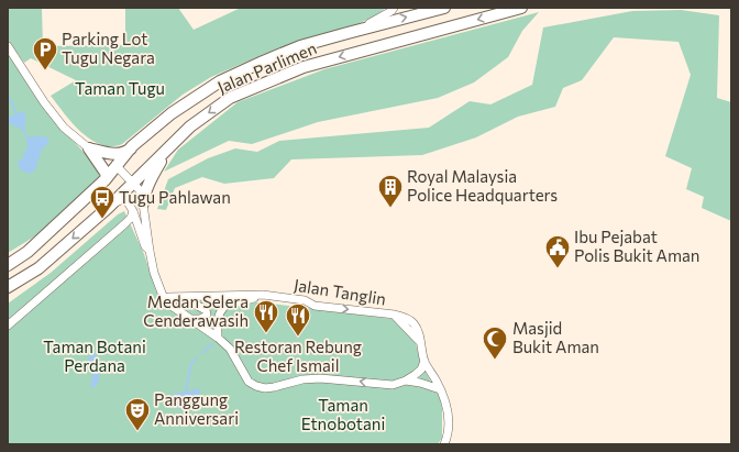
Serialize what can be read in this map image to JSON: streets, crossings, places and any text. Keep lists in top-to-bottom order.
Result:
{
  "streets": {
    "street": ["Jalan Parlimen", "Jalan Tanglin"]
  },
  "one_way": ["Jalan Tanglin"],
  "parks": ["Taman Tugu", "Taman Botani Perdana", "Taman Etnobotani"],
  "places": {
    "parking": ["Parking Lot Tugu Negara"],
    "building": ["Royal Malaysia Police Headquarters"],
    "bus stop": ["Tugu Pahlawan"],
    "public building": ["Ibu Pejabat Polis Bukit Aman"],
    "restaurant": ["Medan Selera Cenderawasih", "Restoran Rebung Chef Ismail"],
    "mosque": ["Masjid Bukit Aman"],
    "theatre": ["Panggung Anniversari"]
  }
}
